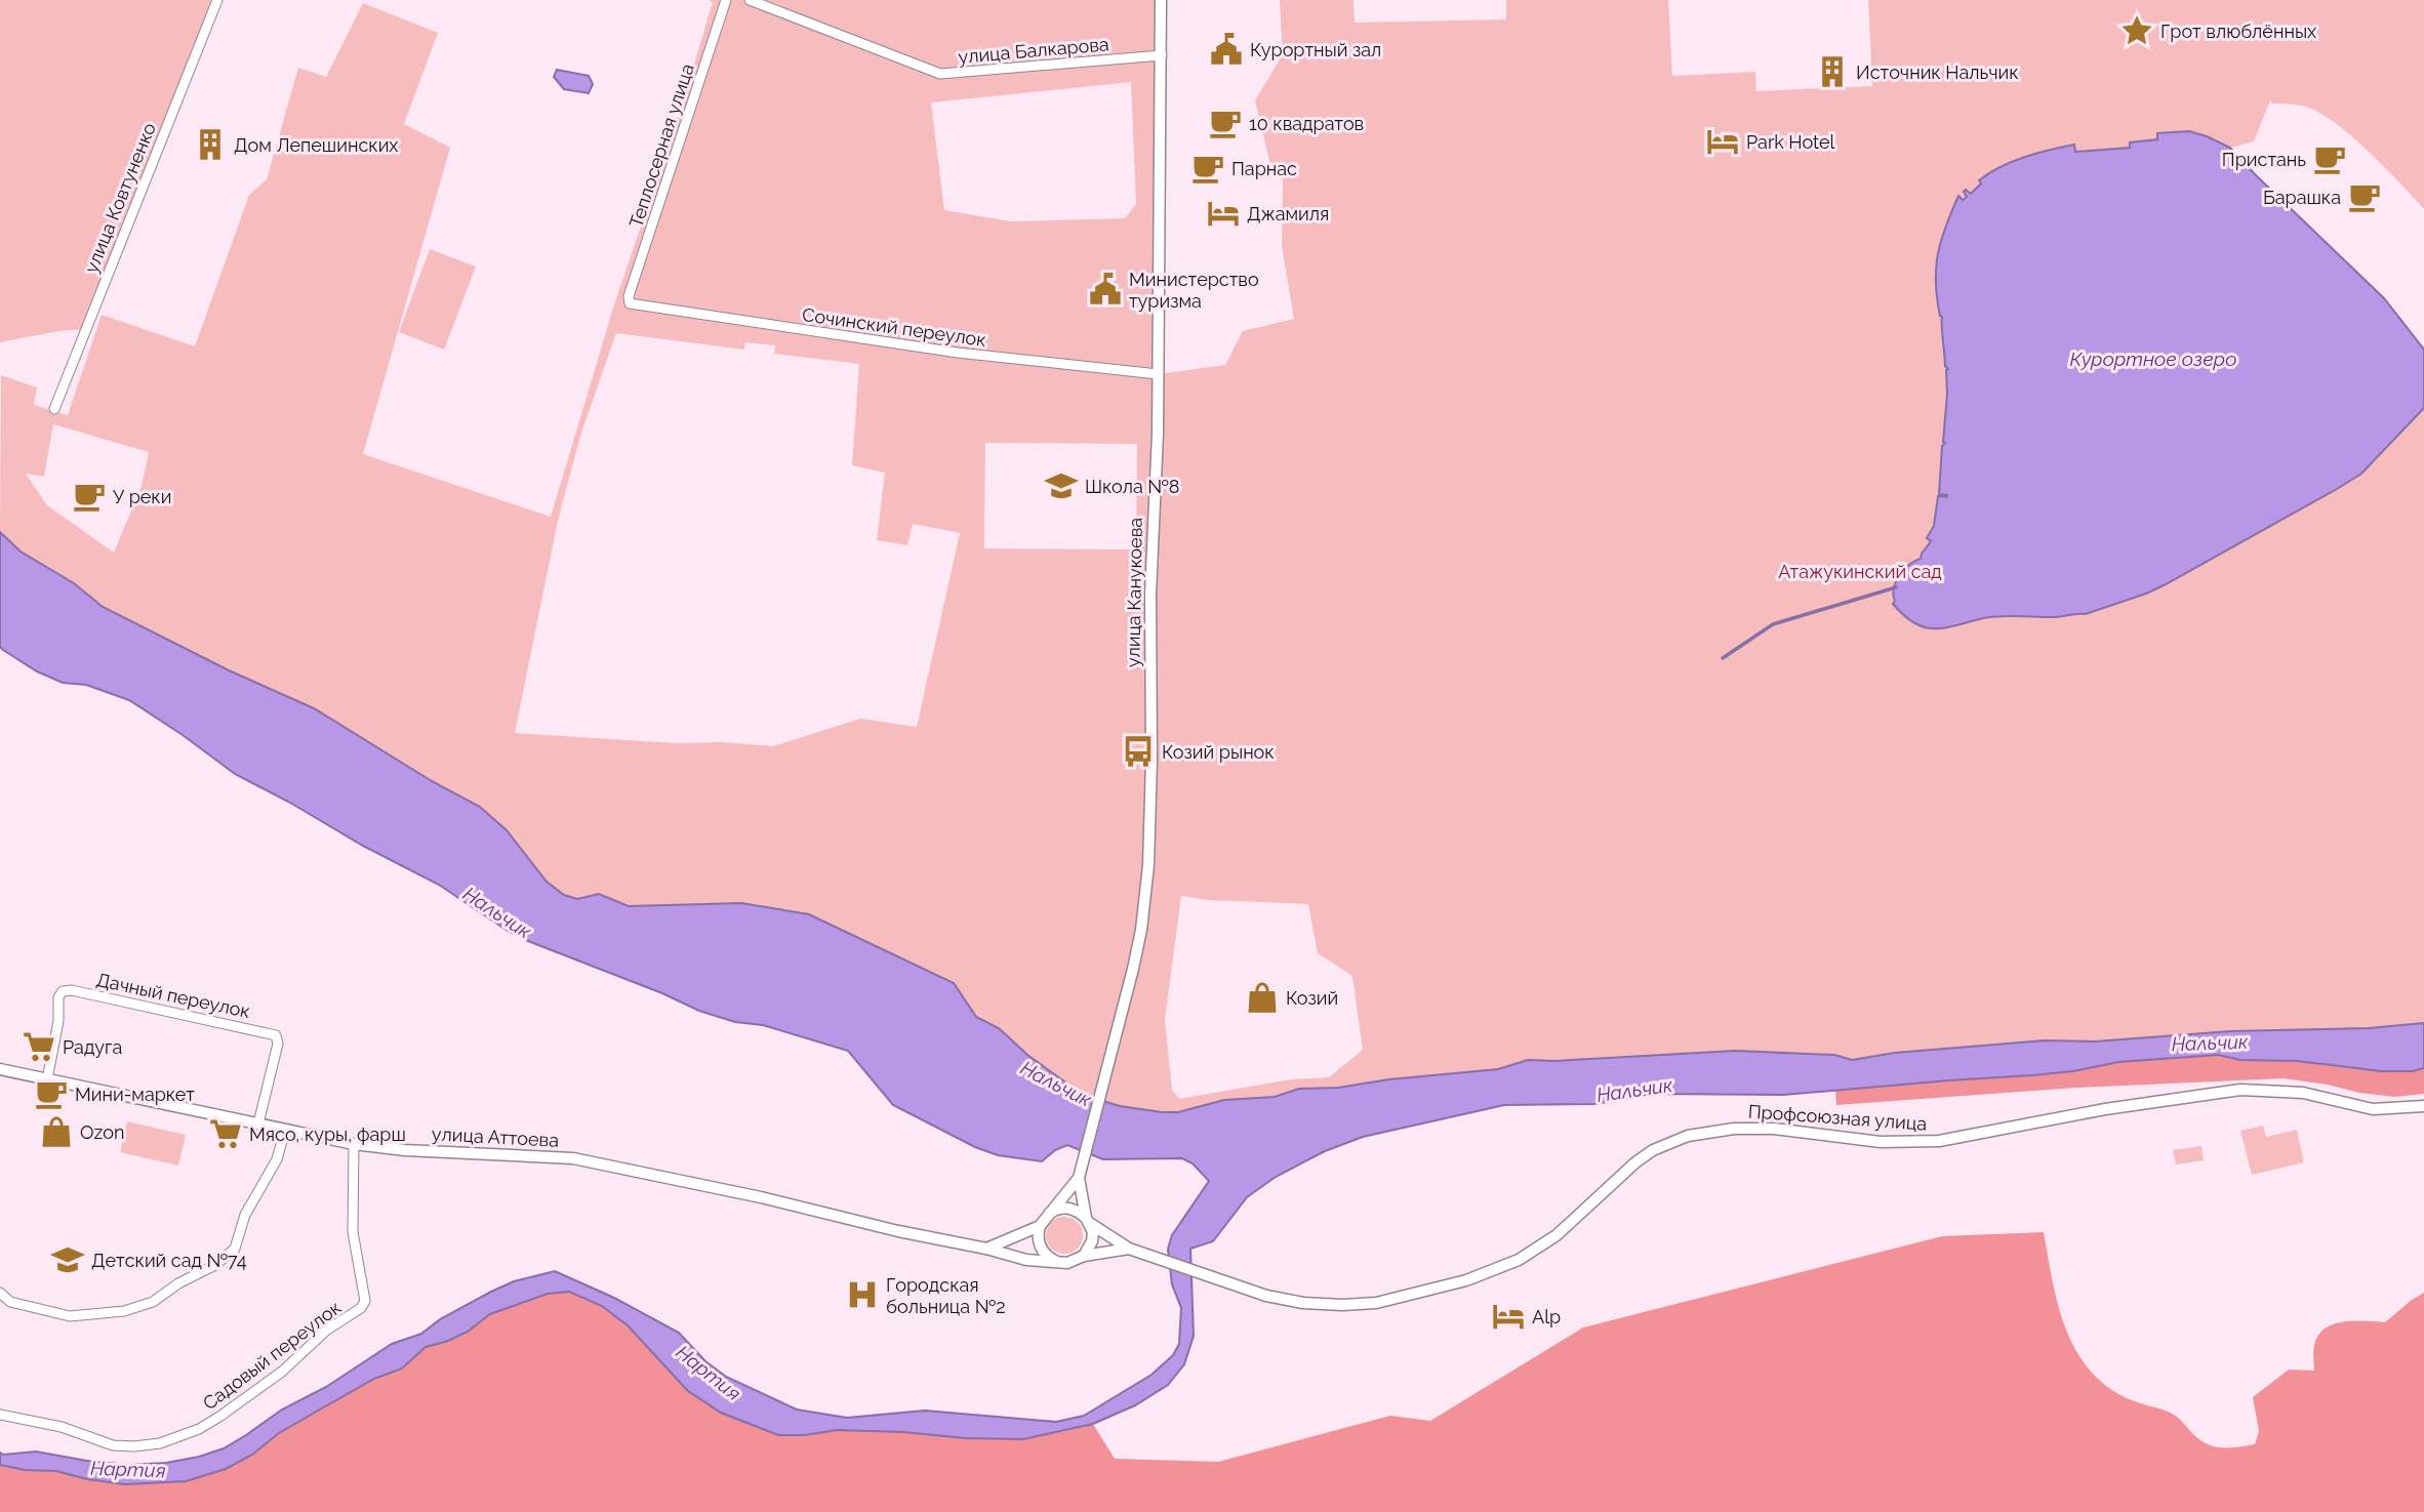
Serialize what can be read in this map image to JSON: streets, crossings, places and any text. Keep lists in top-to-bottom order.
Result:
{
  "streets": {
    "street": [
      "улица Балкарова",
      "Теплосерная улица",
      "улица Ковтуненко",
      "Сочинский переулок",
      "улица Канукоева",
      "Дачный переулок",
      "Профсоюзная улица",
      "улица Аттоева",
      "Садовый переулок"
    ]
  },
  "crossings": [
    ["улица Балкарова", "улица Канукоева"],
    ["Теплосерная улица", "Сочинский переулок"],
    ["Сочинский переулок", "улица Канукоева"],
    ["Дачный переулок", "улица Аттоева"],
    ["Профсоюзная улица", "улица Аттоева"],
    ["улица Аттоева", "Садовый переулок"]
  ],
  "water": ["Курортное озеро", "Нальчик", "Нартия"],
  "parks": ["Атажукинский сад"],
  "places": {
    "place": ["Грот влюблённых"],
    "public building": ["Курортный зал", "Министерство туризма"],
    "building": ["Источник Нальчик", "Дом Лепешинских"],
    "cafe": [
      "10 квадратов",
      "Пристань",
      "Парнас",
      "Барашка",
      "У реки",
      "Мини-маркет"
    ],
    "hotel": ["Park Hotel", "Джамиля", "Alp"],
    "school or university": ["Школа №8", "Детский сад №74"],
    "bus stop": ["Козий рынок"],
    "shop": ["Козий", "Ozon"],
    "supermarket": ["Радуга", "Мясо, куры, фарш"],
    "hospital": ["Городская больница №2"]
  }
}
